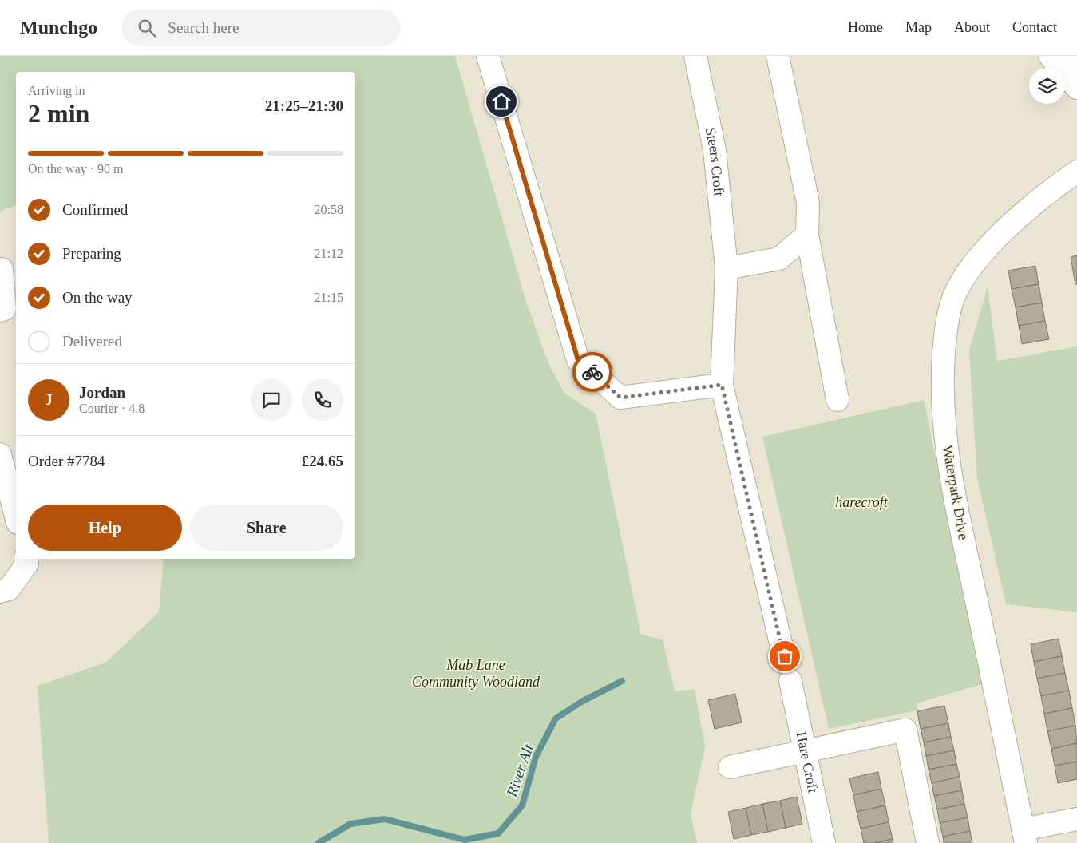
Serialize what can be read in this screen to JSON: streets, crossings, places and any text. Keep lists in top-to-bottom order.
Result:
{
  "streets": {
    "street": ["Steers Croft", "Waterpark Drive", "Hare Croft"]
  },
  "water": ["River Alt"],
  "parks": ["harecroft", "Mab Lane Community Woodland"],
  "page": {
    "header": "Munchgo",
    "search": "Search here",
    "nav": [
      "Home",
      "Map",
      "About",
      "Contact"
    ],
    "heading": ["2 min", "Arriving in", "21:25–21:30"],
    "panel": [
      "Jordan",
      "Courier · 4.8",
      "Order #7784",
      "£24.65"
    ],
    "bar": "On the way · 90 m",
    "list": [
      ["Confirmed", "20:58"],
      ["Preparing", "21:12"],
      ["On the way", "21:15"],
      "Delivered"
    ],
    "round": "J",
    "buttons": ["Help", "Share"]
  }
}
